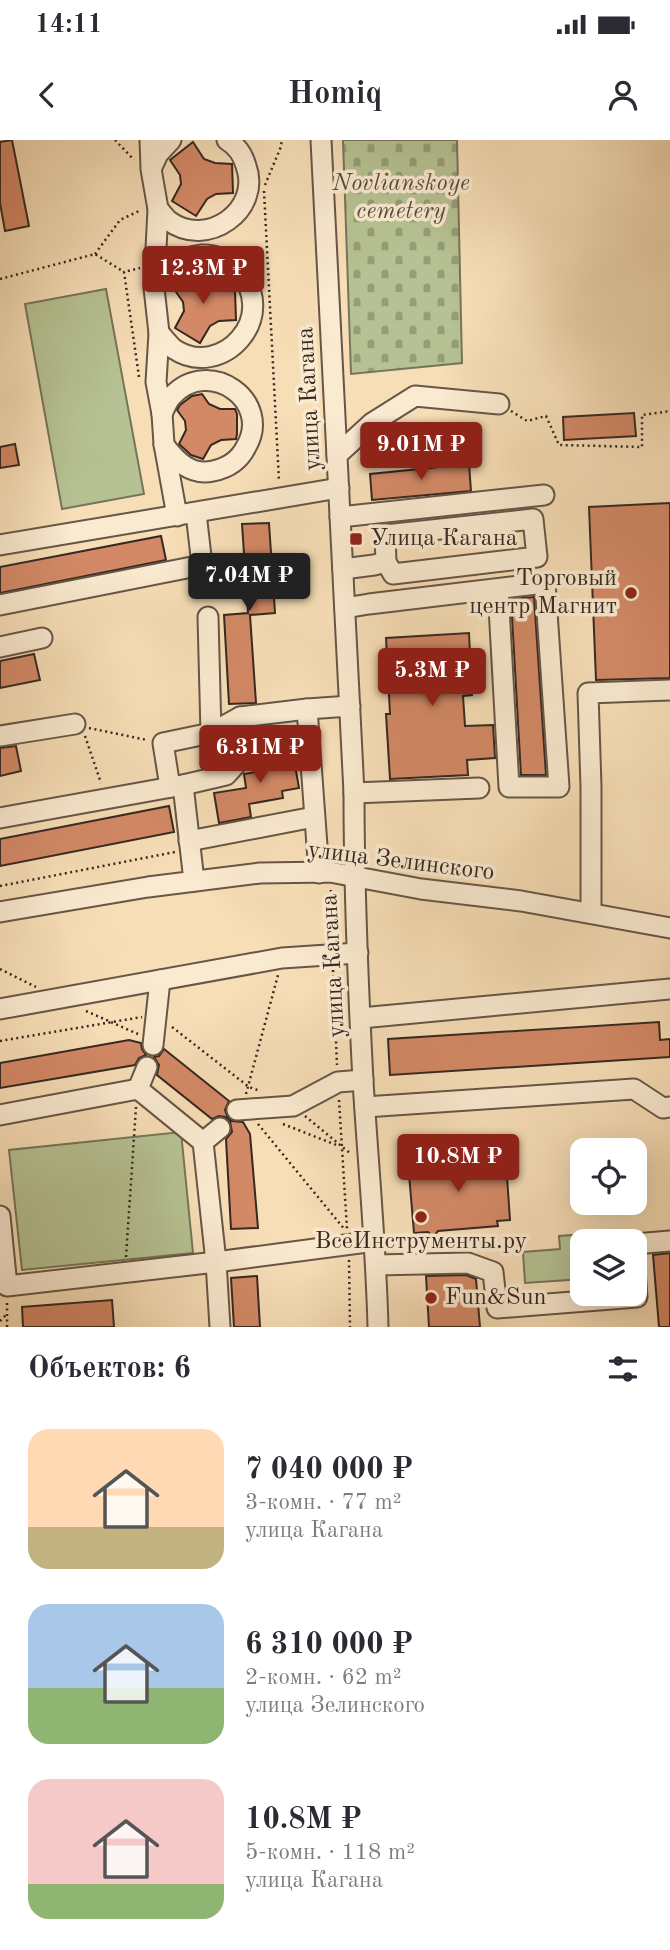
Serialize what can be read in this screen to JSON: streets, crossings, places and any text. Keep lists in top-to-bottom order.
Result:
{
  "streets": {
    "street": ["улица Кагана", "улица Зелинского"]
  },
  "crossings": [
    ["улица Кагана", "улица Зелинского"]
  ],
  "parks": ["Novlianskoye cemetery"],
  "places": {
    "transit": ["Улица Кагана"],
    "other": ["Торговый центр Магнит", "ВсеИнструменты.ру", "Fun&Sun"]
  },
  "page": {
    "status": "14:11",
    "header": "Homiq",
    "price": [
      "12.3M ₽",
      "9.01M ₽",
      "7.04M ₽",
      "5.3M ₽",
      "6.31M ₽",
      "10.8M ₽"
    ],
    "heading": "Объектов: 6",
    "list": [
      {
        "name": "7 040 000 ₽",
        "note": "3-комн. · 77 m² · улица Кагана"
      },
      {
        "name": "6 310 000 ₽",
        "note": "2-комн. · 62 m² · улица Зелинского"
      },
      {
        "name": "10.8M ₽",
        "note": "5-комн. · 118 m² · улица Кагана"
      }
    ]
  }
}
